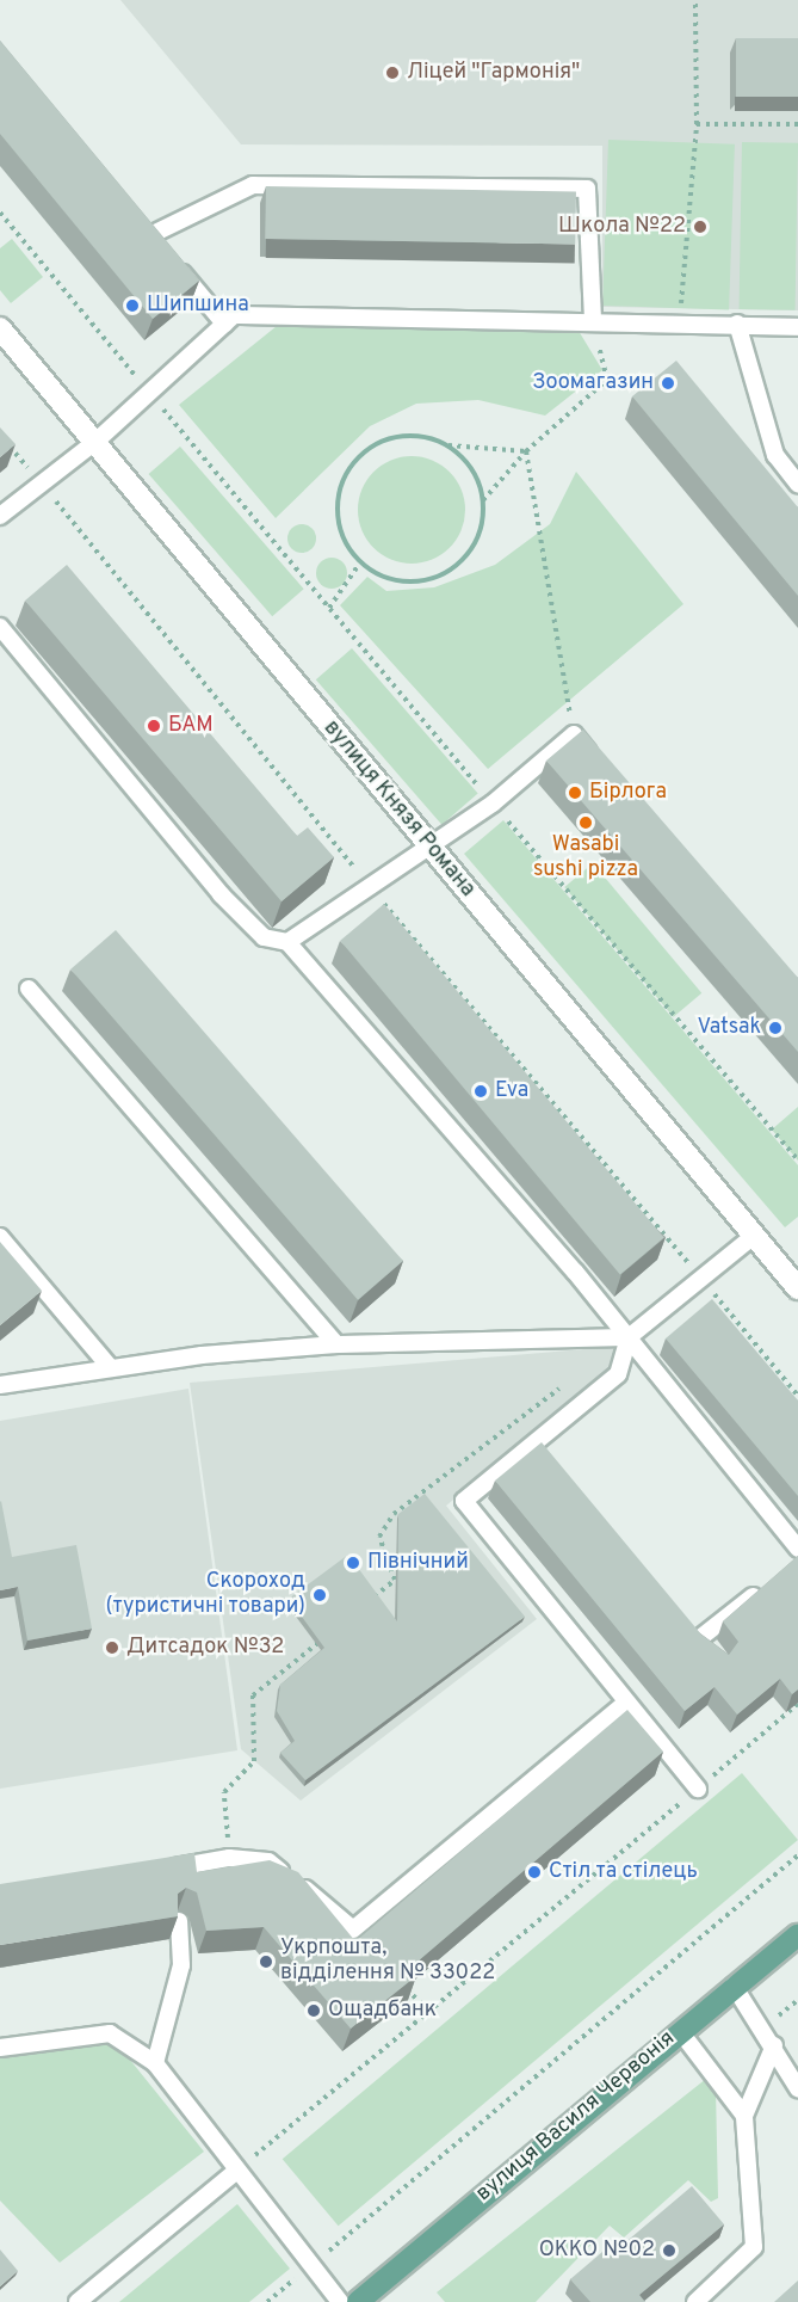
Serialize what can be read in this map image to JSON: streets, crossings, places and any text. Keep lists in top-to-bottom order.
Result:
{
  "streets": {
    "main road": ["вулиця Василя Червонія"],
    "street": ["вулиця Князя Романа"]
  },
  "places": [
    "Ліцей \"Гармонія\"",
    "Школа №22",
    "Шипшина",
    "Зоомагазин",
    "БАМ",
    "Бірлога",
    "Wasabi sushi pizza",
    "Vatsak",
    "Eva",
    "Північний",
    "Скороход (туристичні товари)",
    "Дитсадок №32",
    "Стіл та стілець",
    "Укрпошта, відділення № 33022",
    "Ощадбанк",
    "ОККО №02"
  ]
}
